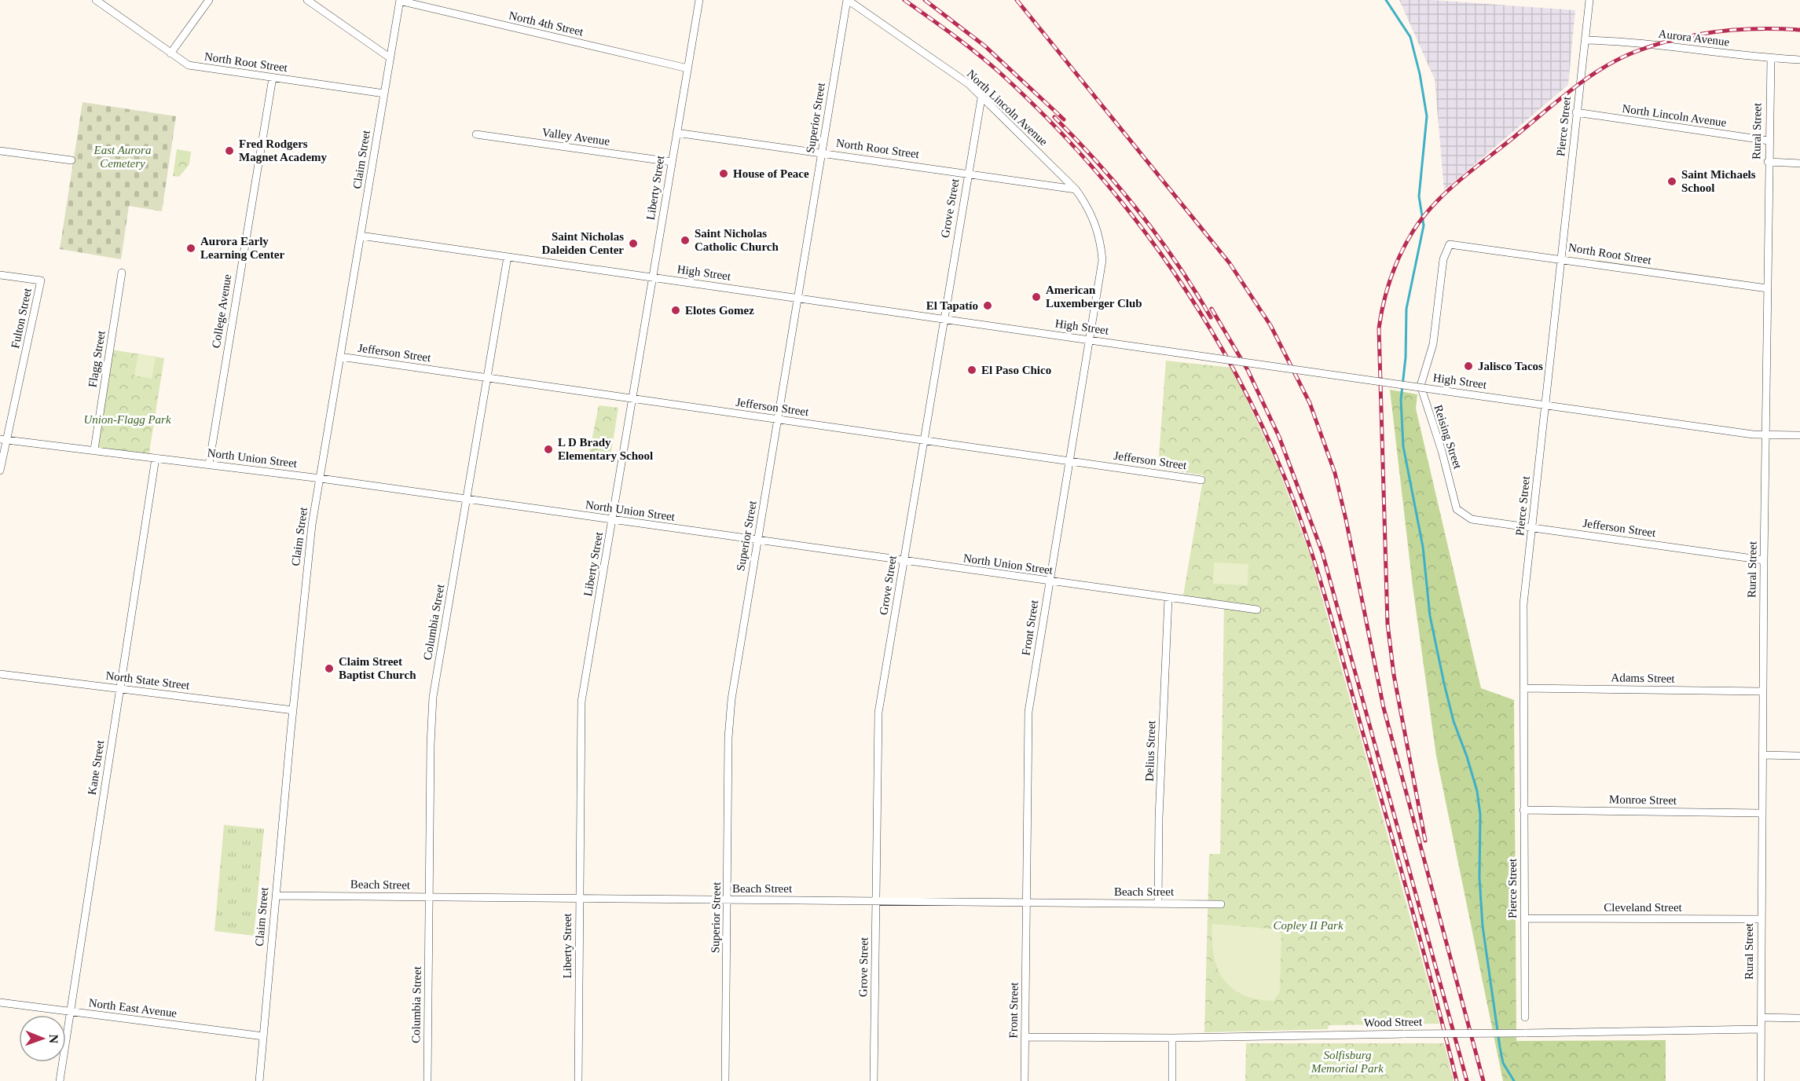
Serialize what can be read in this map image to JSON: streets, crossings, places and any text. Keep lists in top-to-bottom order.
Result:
{
  "streets": {
    "street": [
      "North 4th Street",
      "Aurora Avenue",
      "North Root Street",
      "North Lincoln Avenue",
      "Superior Street",
      "Pierce Street",
      "Rural Street",
      "Valley Avenue",
      "Claim Street",
      "Liberty Street",
      "Grove Street",
      "High Street",
      "College Avenue",
      "Fulton Street",
      "Jefferson Street",
      "Flagg Street",
      "Reising Street",
      "North Union Street",
      "Columbia Street",
      "Front Street",
      "Adams Street",
      "North State Street",
      "Delius Street",
      "Kane Street",
      "Monroe Street",
      "Beach Street",
      "Cleveland Street",
      "North East Avenue",
      "Wood Street"
    ]
  },
  "crossings": [
    ["North 4th Street", "Claim Street"],
    ["North 4th Street", "Liberty Street"],
    ["Aurora Avenue", "Pierce Street"],
    ["Aurora Avenue", "Rural Street"],
    ["North Root Street", "North Lincoln Avenue"],
    ["North Root Street", "Superior Street"],
    ["North Root Street", "Pierce Street"],
    ["North Root Street", "Rural Street"],
    ["North Root Street", "Claim Street"],
    ["North Root Street", "Liberty Street"],
    ["North Root Street", "Grove Street"],
    ["North Root Street", "College Avenue"],
    ["North Root Street", "Reising Street"],
    ["North Root Street", "Front Street"],
    ["North Lincoln Avenue", "Superior Street"],
    ["North Lincoln Avenue", "Pierce Street"],
    ["North Lincoln Avenue", "Rural Street"],
    ["North Lincoln Avenue", "Grove Street"],
    ["North Lincoln Avenue", "Front Street"],
    ["Superior Street", "High Street"],
    ["Superior Street", "Jefferson Street"],
    ["Superior Street", "North Union Street"],
    ["Superior Street", "Beach Street"],
    ["Pierce Street", "High Street"],
    ["Pierce Street", "Jefferson Street"],
    ["Pierce Street", "Adams Street"],
    ["Pierce Street", "Monroe Street"],
    ["Pierce Street", "Cleveland Street"],
    ["Rural Street", "High Street"],
    ["Rural Street", "Jefferson Street"],
    ["Rural Street", "Adams Street"],
    ["Rural Street", "Monroe Street"],
    ["Rural Street", "Cleveland Street"],
    ["Rural Street", "Wood Street"],
    ["Valley Avenue", "Liberty Street"],
    ["Claim Street", "High Street"],
    ["Claim Street", "Jefferson Street"],
    ["Claim Street", "North Union Street"],
    ["Claim Street", "North State Street"],
    ["Claim Street", "Beach Street"],
    ["Claim Street", "North East Avenue"],
    ["Liberty Street", "High Street"],
    ["Liberty Street", "Jefferson Street"],
    ["Liberty Street", "North Union Street"],
    ["Liberty Street", "Beach Street"],
    ["Grove Street", "High Street"],
    ["Grove Street", "Jefferson Street"],
    ["Grove Street", "North Union Street"],
    ["Grove Street", "Beach Street"],
    ["High Street", "Columbia Street"],
    ["High Street", "Front Street"],
    ["College Avenue", "North Union Street"],
    ["Fulton Street", "North Union Street"],
    ["Jefferson Street", "Reising Street"],
    ["Jefferson Street", "Columbia Street"],
    ["Jefferson Street", "Front Street"],
    ["Flagg Street", "North Union Street"],
    ["North Union Street", "Columbia Street"],
    ["North Union Street", "Front Street"],
    ["North Union Street", "Delius Street"],
    ["North Union Street", "Kane Street"],
    ["Columbia Street", "Beach Street"],
    ["Front Street", "Beach Street"],
    ["Front Street", "Wood Street"],
    ["North State Street", "Kane Street"],
    ["Delius Street", "Beach Street"],
    ["Kane Street", "North East Avenue"]
  ],
  "parks": [
    "East Aurora Cemetery",
    "Union-Flagg Park",
    "Copley II Park",
    "Solfisburg Memorial Park"
  ],
  "places": [
    "Fred Rodgers Magnet Academy",
    "House of Peace",
    "Saint Michaels School",
    "Saint Nicholas Catholic Church",
    "Saint Nicholas Daleiden Center",
    "Aurora Early Learning Center",
    "American Luxemberger Club",
    "El Tapatío",
    "Elotes Gomez",
    "Jalisco Tacos",
    "El Paso Chico",
    "L D Brady Elementary School",
    "Claim Street Baptist Church"
  ],
  "north": "right"
}
